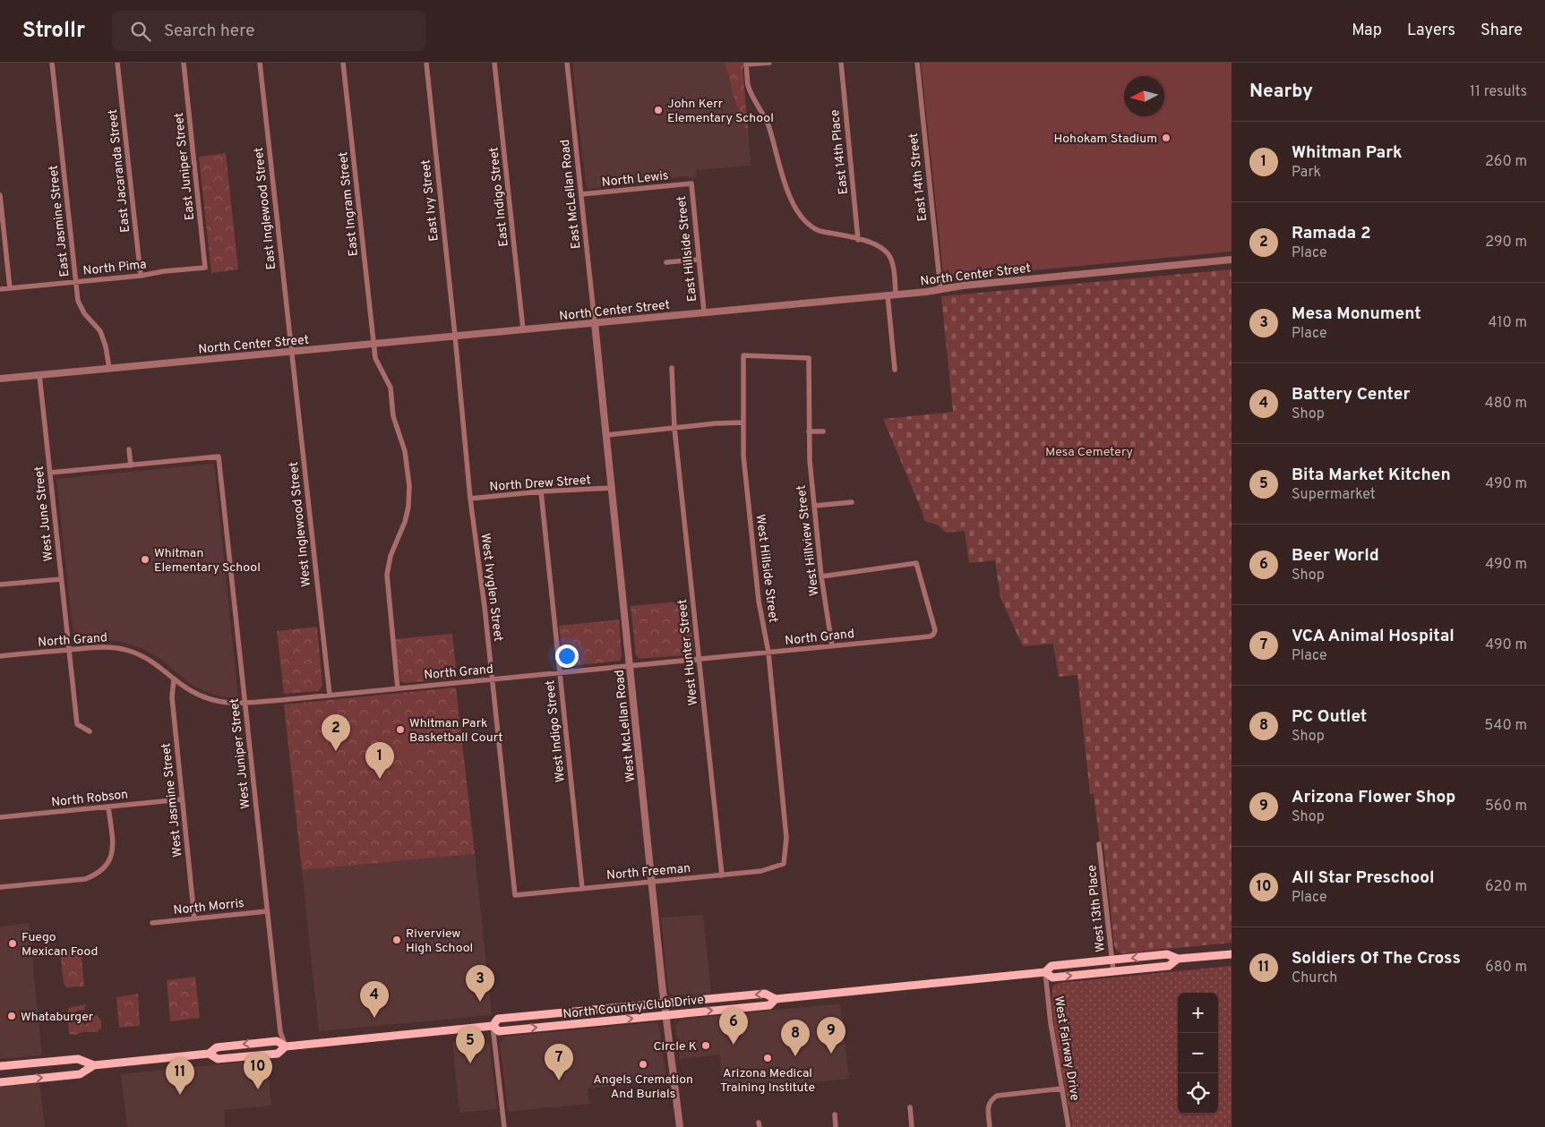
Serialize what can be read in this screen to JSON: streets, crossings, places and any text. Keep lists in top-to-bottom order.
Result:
{
  "streets": {
    "main road": ["North Country Club Drive"],
    "street": [
      "East 14th Place",
      "East Juniper Street",
      "East Jacaranda Street",
      "East 14th Street",
      "North Lewis",
      "East McLellan Road",
      "East Indigo Street",
      "East Ivy Street",
      "East Ingram Street",
      "East Inglewood Street",
      "East Jasmine Street",
      "East Hillside Street",
      "North Pima",
      "North Center Street",
      "North Drew Street",
      "West June Street",
      "West Inglewood Street",
      "West Hillview Street",
      "West Hillside Street",
      "West Ivyglen Street",
      "North Grand",
      "West Hunter Street",
      "West McLellan Road",
      "West Indigo Street",
      "West Juniper Street",
      "North Robson",
      "West Jasmine Street",
      "North Freeman",
      "North Morris",
      "West 13th Place",
      "West Fairway Drive"
    ]
  },
  "crossings": [
    ["East Juniper Street", "North Pima"],
    ["East Jacaranda Street", "North Pima"],
    ["East 14th Street", "North Center Street"],
    ["North Lewis", "East McLellan Road"],
    ["North Lewis", "East Hillside Street"],
    ["East McLellan Road", "North Center Street"],
    ["East McLellan Road", "West McLellan Road"],
    ["East Indigo Street", "North Center Street"],
    ["East Ivy Street", "North Center Street"],
    ["East Ivy Street", "West Ivyglen Street"],
    ["East Ingram Street", "North Center Street"],
    ["East Ingram Street", "North Grand"],
    ["East Inglewood Street", "North Center Street"],
    ["East Inglewood Street", "West Inglewood Street"],
    ["East Jasmine Street", "North Pima"],
    ["East Jasmine Street", "North Center Street"],
    ["East Hillside Street", "North Center Street"],
    ["North Center Street", "West June Street"],
    ["North Center Street", "West Inglewood Street"],
    ["North Center Street", "West Ivyglen Street"],
    ["North Center Street", "West McLellan Road"],
    ["North Drew Street", "West Ivyglen Street"],
    ["North Drew Street", "West McLellan Road"],
    ["North Drew Street", "West Indigo Street"],
    ["West June Street", "North Grand"],
    ["West Inglewood Street", "North Grand"],
    ["West Hillview Street", "West Hillside Street"],
    ["West Hillview Street", "North Grand"],
    ["West Hillside Street", "North Grand"],
    ["West Hillside Street", "North Freeman"],
    ["West Ivyglen Street", "North Grand"],
    ["West Ivyglen Street", "North Freeman"],
    ["North Grand", "West Hunter Street"],
    ["North Grand", "West McLellan Road"],
    ["North Grand", "West Indigo Street"],
    ["North Grand", "West Juniper Street"],
    ["North Grand", "West Jasmine Street"],
    ["West Hunter Street", "North Freeman"],
    ["West McLellan Road", "North Freeman"],
    ["West McLellan Road", "North Country Club Drive"],
    ["West Indigo Street", "North Freeman"],
    ["West Juniper Street", "North Morris"],
    ["West Juniper Street", "North Country Club Drive"],
    ["North Robson", "West Jasmine Street"],
    ["West Jasmine Street", "North Morris"],
    ["West 13th Place", "North Country Club Drive"],
    ["North Country Club Drive", "West Fairway Drive"]
  ],
  "parks": ["Mesa Cemetery"],
  "places": [
    "John Kerr Elementary School",
    "Hohokam Stadium",
    "Whitman Elementary School",
    "Whitman Park Basketball Court",
    "Riverview High School",
    "Fuego Mexican Food",
    "Whataburger",
    "Circle K",
    "Arizona Medical Training Institute",
    "Angels Cremation And Burials"
  ],
  "north": "left",
  "page": {
    "header": "Strollr",
    "search": "Search here",
    "nav": ["Map", "Layers", "Share"],
    "heading": ["Nearby", "11 results"],
    "list": [
      {
        "mark": "1",
        "name": "Whitman Park",
        "note": "Park",
        "value": "260 m"
      },
      {
        "mark": "2",
        "name": "Ramada 2",
        "note": "Place",
        "value": "290 m"
      },
      {
        "mark": "3",
        "name": "Mesa Monument",
        "note": "Place",
        "value": "410 m"
      },
      {
        "mark": "4",
        "name": "Battery Center",
        "note": "Shop",
        "value": "480 m"
      },
      {
        "mark": "5",
        "name": "Bita Market Kitchen",
        "note": "Supermarket",
        "value": "490 m"
      },
      {
        "mark": "6",
        "name": "Beer World",
        "note": "Shop",
        "value": "490 m"
      },
      {
        "mark": "7",
        "name": "VCA Animal Hospital",
        "note": "Place",
        "value": "490 m"
      },
      {
        "mark": "8",
        "name": "PC Outlet",
        "note": "Shop",
        "value": "540 m"
      },
      {
        "mark": "9",
        "name": "Arizona Flower Shop",
        "note": "Shop",
        "value": "560 m"
      },
      {
        "mark": "10",
        "name": "All Star Preschool",
        "note": "Place",
        "value": "620 m"
      },
      {
        "mark": "11",
        "name": "Soldiers Of The Cross",
        "note": "Church",
        "value": "680 m"
      }
    ],
    "pins": [
      "2",
      "1",
      "3",
      "4",
      "6",
      "9",
      "8",
      "5",
      "7",
      "10",
      "11"
    ],
    "map_buttons": ["+", "−"]
  }
}
